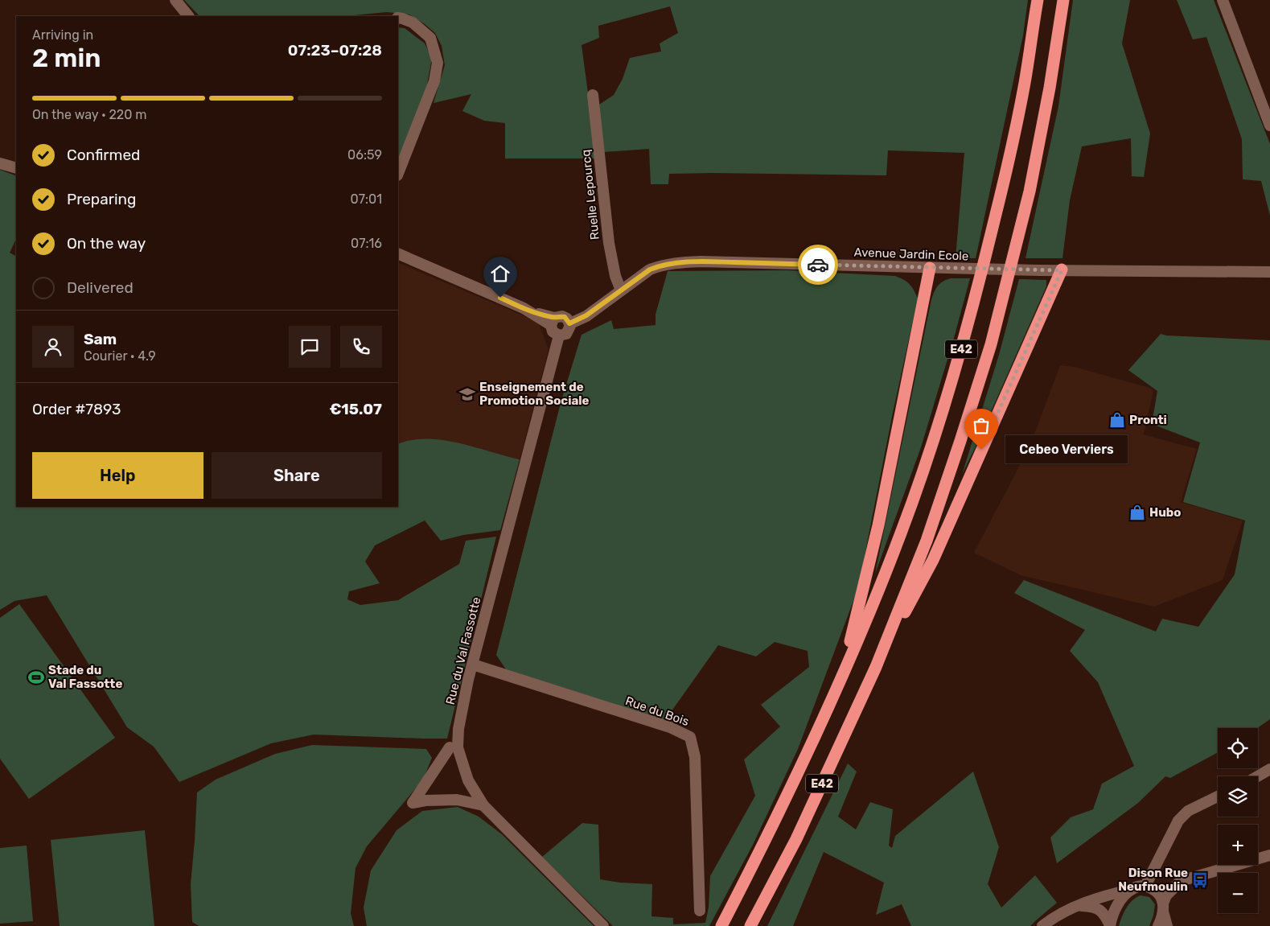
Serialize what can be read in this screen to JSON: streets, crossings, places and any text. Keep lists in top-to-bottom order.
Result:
{
  "streets": {
    "highway": ["E42"],
    "street": [
      "Ruelle Lepourcq",
      "Avenue Jardin Ecole",
      "Rue du Val Fassotte",
      "Rue du Bois"
    ]
  },
  "crossings": [
    ["Ruelle Lepourcq", "Avenue Jardin Ecole"],
    ["Avenue Jardin Ecole", "Rue du Val Fassotte"],
    ["Rue du Val Fassotte", "Rue du Bois"]
  ],
  "places": {
    "school or university": ["Enseignement de Promotion Sociale"],
    "shop": ["Pronti", "Hubo"],
    "other": ["Cebeo Verviers"],
    "sports": ["Stade du Val Fassotte"],
    "bus stop": ["Dison Rue Neufmoulin"]
  },
  "page": {
    "heading": ["2 min", "Arriving in", "07:23–07:28"],
    "panel": [
      "Sam",
      "Courier · 4.9",
      "Order #7893",
      "€15.07"
    ],
    "bar": "On the way · 220 m",
    "list": [
      ["Confirmed", "06:59"],
      ["Preparing", "07:01"],
      ["On the way", "07:16"],
      "Delivered"
    ],
    "bubble": "Cebeo Verviers",
    "buttons": ["Help", "Share"],
    "map_buttons": ["+", "−"]
  }
}
